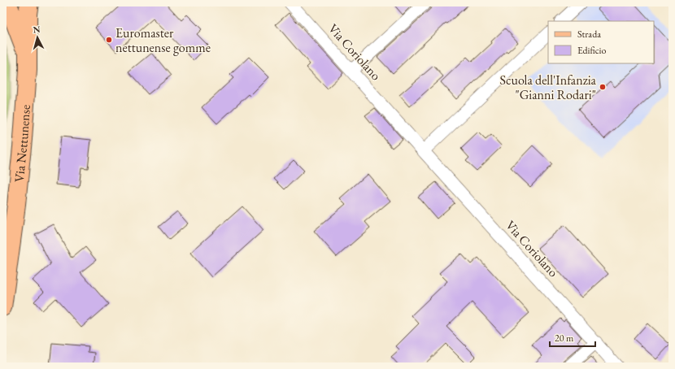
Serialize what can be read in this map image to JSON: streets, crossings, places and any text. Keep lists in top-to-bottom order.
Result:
{
  "streets": {
    "main road": ["Via Nettunense"],
    "street": ["Via Coriolano"]
  },
  "places": ["Euromaster nettunense gomme", "Scuola dell'Infanzia \"Gianni Rodari\""],
  "legend": ["Strada", "Edificio"],
  "scale_bar": "20 m",
  "north": "top"
}
